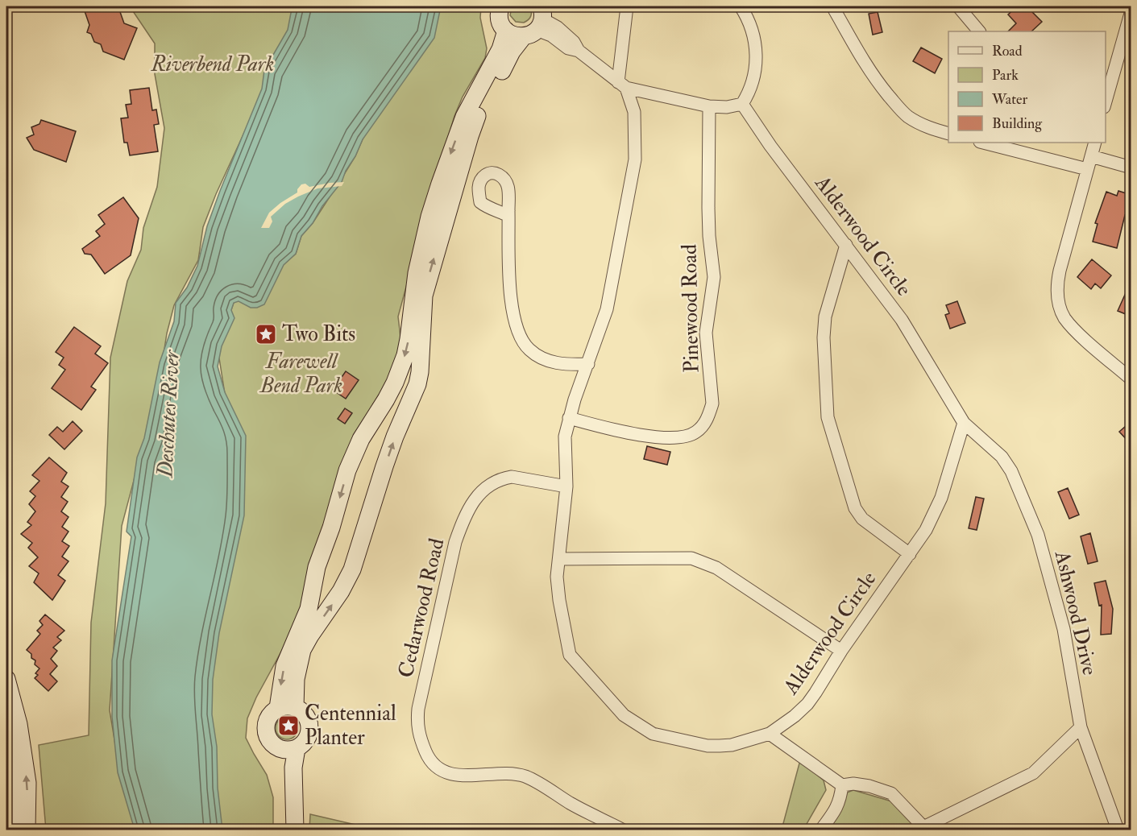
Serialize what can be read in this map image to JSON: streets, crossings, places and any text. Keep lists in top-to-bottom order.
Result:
{
  "streets": {
    "street": [
      "Alderwood Circle",
      "Pinewood Road",
      "Cedarwood Road",
      "Ashwood Drive"
    ]
  },
  "crossings": [
    ["Alderwood Circle", "Pinewood Road"],
    ["Alderwood Circle", "Cedarwood Road"],
    ["Alderwood Circle", "Ashwood Drive"]
  ],
  "water": ["Deschutes River"],
  "parks": ["Riverbend Park", "Farewell Bend Park"],
  "places": {
    "place": ["Two Bits", "Centennial Planter"]
  },
  "legend": [
    "Road",
    "Park",
    "Water",
    "Building"
  ]
}
